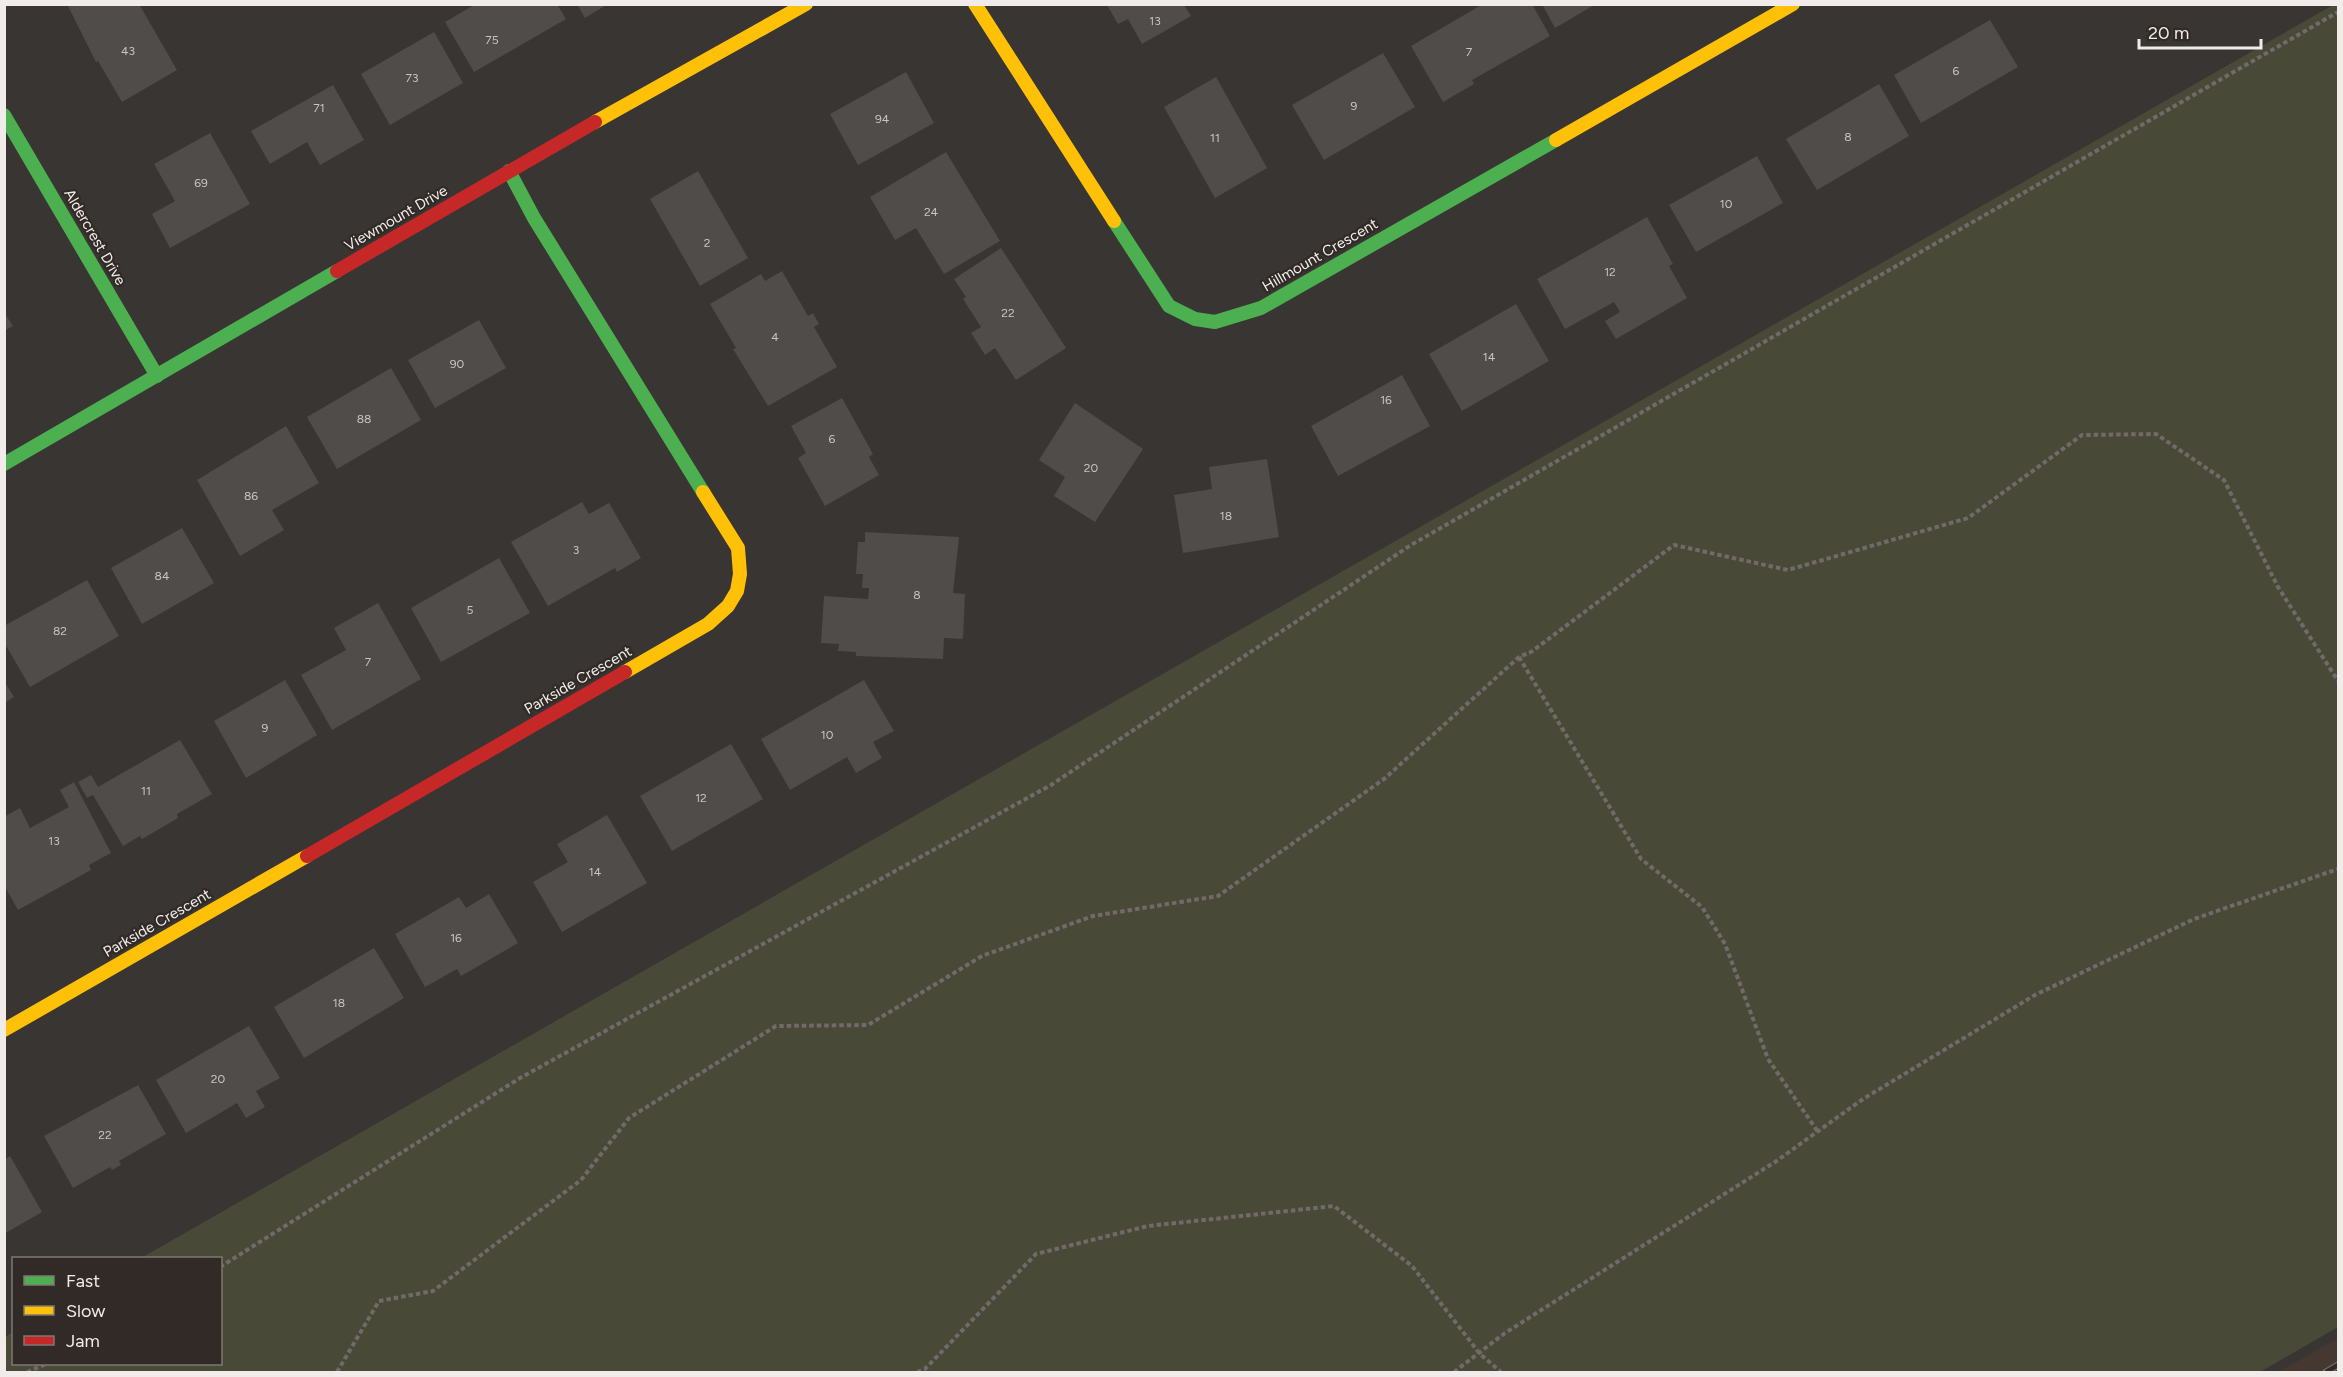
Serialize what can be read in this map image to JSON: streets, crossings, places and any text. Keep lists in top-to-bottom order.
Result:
{
  "streets": {
    "street": [
      "Viewmount Drive",
      "Aldercrest Drive",
      "Hillmount Crescent",
      "Parkside Crescent"
    ]
  },
  "crossings": [
    ["Viewmount Drive", "Aldercrest Drive"],
    ["Viewmount Drive", "Parkside Crescent"]
  ],
  "house_numbers": [
    "13",
    "75",
    "43",
    "7",
    "6",
    "73",
    "9",
    "71",
    "94",
    "8",
    "11",
    "69",
    "10",
    "24",
    "2",
    "12",
    "22",
    "4",
    "14",
    "90",
    "16",
    "88",
    "6",
    "20",
    "86",
    "18",
    "3",
    "84",
    "8",
    "5",
    "82",
    "7",
    "9",
    "10",
    "11",
    "12",
    "13",
    "14",
    "16",
    "18",
    "20",
    "22"
  ],
  "legend": ["Fast", "Slow", "Jam"],
  "scale_bar": "20 m"
}
